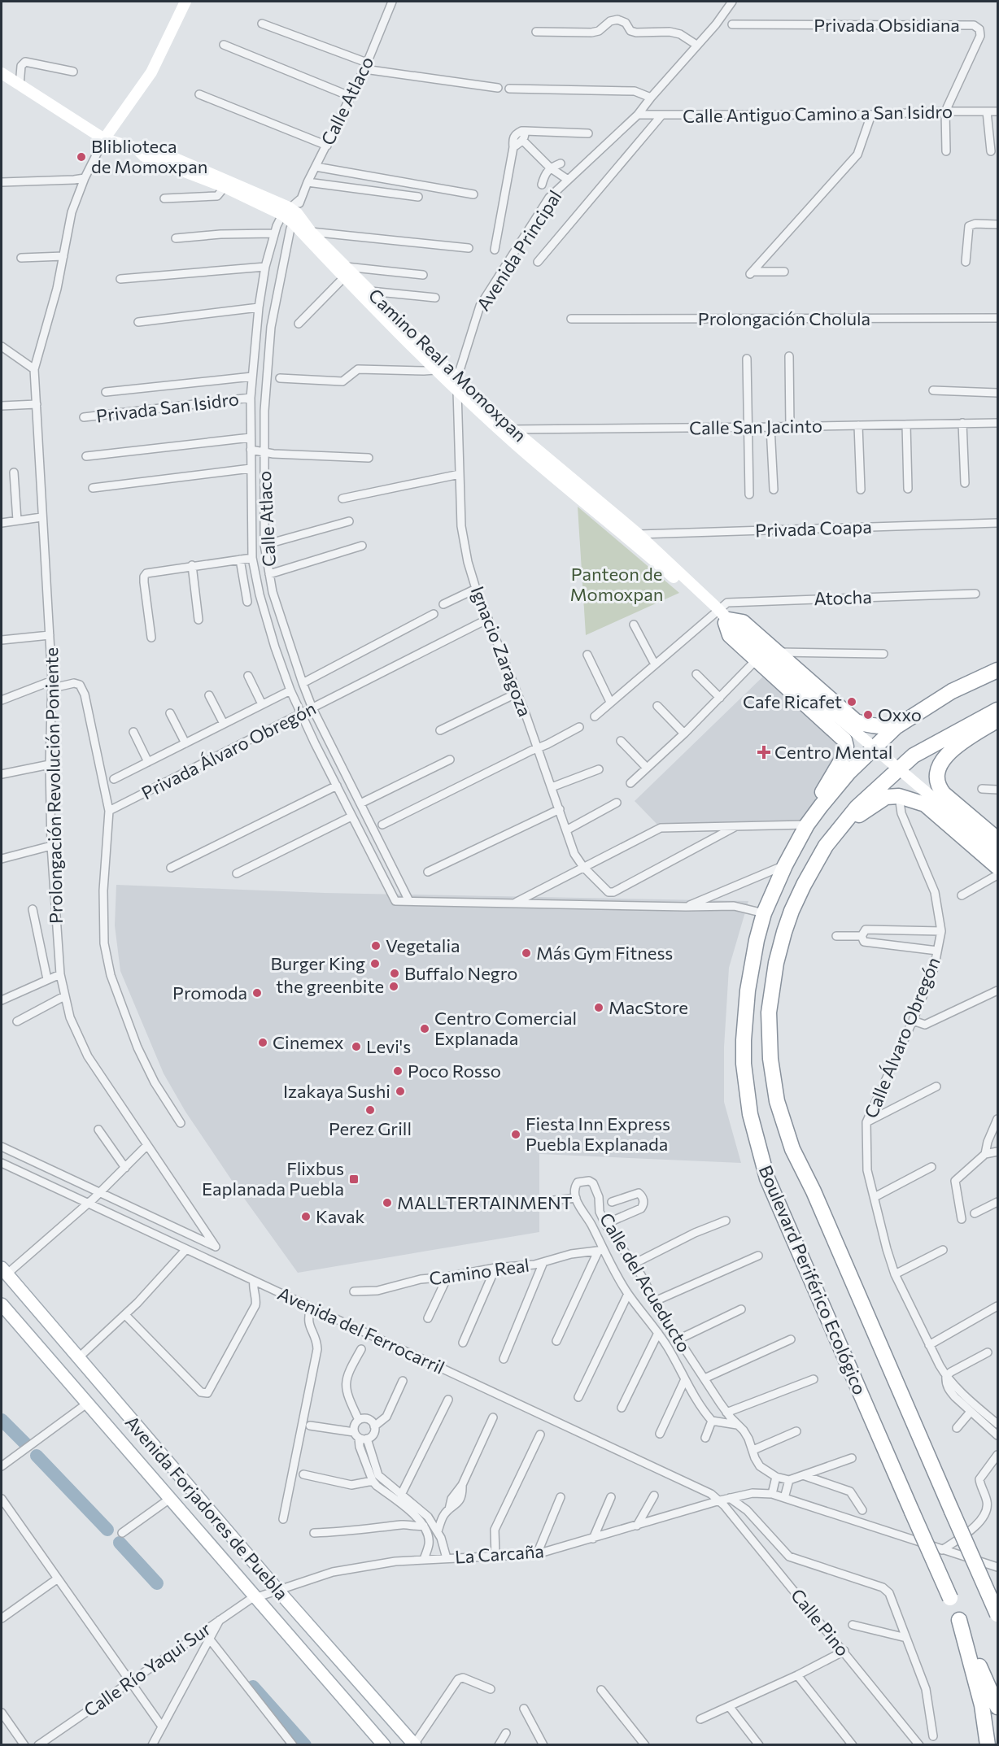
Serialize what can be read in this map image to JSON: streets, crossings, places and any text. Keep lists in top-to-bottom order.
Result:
{
  "streets": {
    "highway": ["Boulevard Periférico Ecológico"],
    "main road": ["Avenida Forjadores de Puebla"],
    "street": [
      "Privada Obsidiana",
      "Calle Atlaco",
      "Calle Antiguo Camino a San Isidro",
      "Avenida Principal",
      "Prolongación Cholula",
      "Camino Real a Momoxpan",
      "Privada San Isidro",
      "Calle San Jacinto",
      "Privada Coapa",
      "Atocha",
      "Ignacio Zaragoza",
      "Privada Álvaro Obregón",
      "Prolongación Revolución Poniente",
      "Calle Álvaro Obregón",
      "Camino Real",
      "Calle del Acueducto",
      "Avenida del Ferrocarril",
      "La Carcaña",
      "Calle Pino",
      "Calle Río Yaqui Sur"
    ]
  },
  "crossings": [
    ["Privada Obsidiana", "Calle Antiguo Camino a San Isidro"],
    ["Calle Atlaco", "Camino Real a Momoxpan"],
    ["Calle Atlaco", "Privada San Isidro"],
    ["Calle Atlaco", "Privada Álvaro Obregón"],
    ["Calle Antiguo Camino a San Isidro", "Avenida Principal"],
    ["Avenida Principal", "Camino Real a Momoxpan"],
    ["Avenida Principal", "Ignacio Zaragoza"],
    ["Camino Real a Momoxpan", "Calle San Jacinto"],
    ["Camino Real a Momoxpan", "Privada Coapa"],
    ["Camino Real a Momoxpan", "Atocha"],
    ["Camino Real a Momoxpan", "Ignacio Zaragoza"],
    ["Camino Real a Momoxpan", "Prolongación Revolución Poniente"],
    ["Ignacio Zaragoza", "Privada Álvaro Obregón"],
    ["Camino Real", "Calle del Acueducto"],
    ["Avenida del Ferrocarril", "La Carcaña"],
    ["Avenida del Ferrocarril", "Calle Pino"],
    ["Avenida Forjadores de Puebla", "La Carcaña"],
    ["Avenida Forjadores de Puebla", "Calle Río Yaqui Sur"],
    ["La Carcaña", "Calle Pino"],
    ["La Carcaña", "Calle Río Yaqui Sur"]
  ],
  "parks": ["Panteon de Momoxpan"],
  "places": {
    "other": [
      "Bliblioteca de Momoxpan",
      "Cafe Ricafet",
      "Oxxo",
      "Vegetalia",
      "Más Gym Fitness",
      "Burger King",
      "Buffalo Negro",
      "the greenbite",
      "Promoda",
      "MacStore",
      "Centro Comercial Explanada",
      "Cinemex",
      "Levi's",
      "Poco Rosso",
      "Izakaya Sushi",
      "Perez Grill",
      "Fiesta Inn Express Puebla Explanada",
      "MALLTERTAINMENT",
      "Kavak"
    ],
    "health": ["Centro Mental"],
    "transit": ["Flixbus Eaplanada Puebla"]
  }
}
